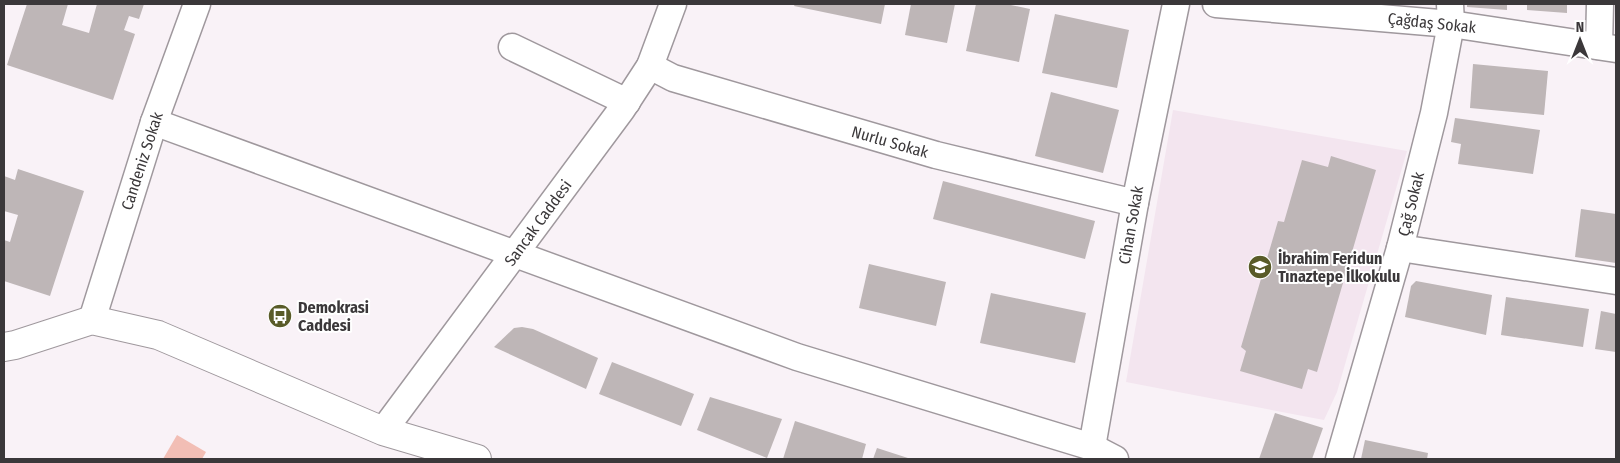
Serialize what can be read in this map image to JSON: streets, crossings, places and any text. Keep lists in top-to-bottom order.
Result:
{
  "streets": {
    "street": [
      "Çağdaş Sokak",
      "Nurlu Sokak",
      "Candeniz Sokak",
      "Çağ Sokak",
      "Sancak Caddesi",
      "Cihan Sokak"
    ]
  },
  "crossings": [
    ["Çağdaş Sokak", "Çağ Sokak"],
    ["Nurlu Sokak", "Sancak Caddesi"],
    ["Nurlu Sokak", "Cihan Sokak"]
  ],
  "places": {
    "school or university": ["İbrahim Feridun Tınaztepe İlkokulu"],
    "bus stop": ["Demokrasi Caddesi"]
  },
  "north": "top"
}
